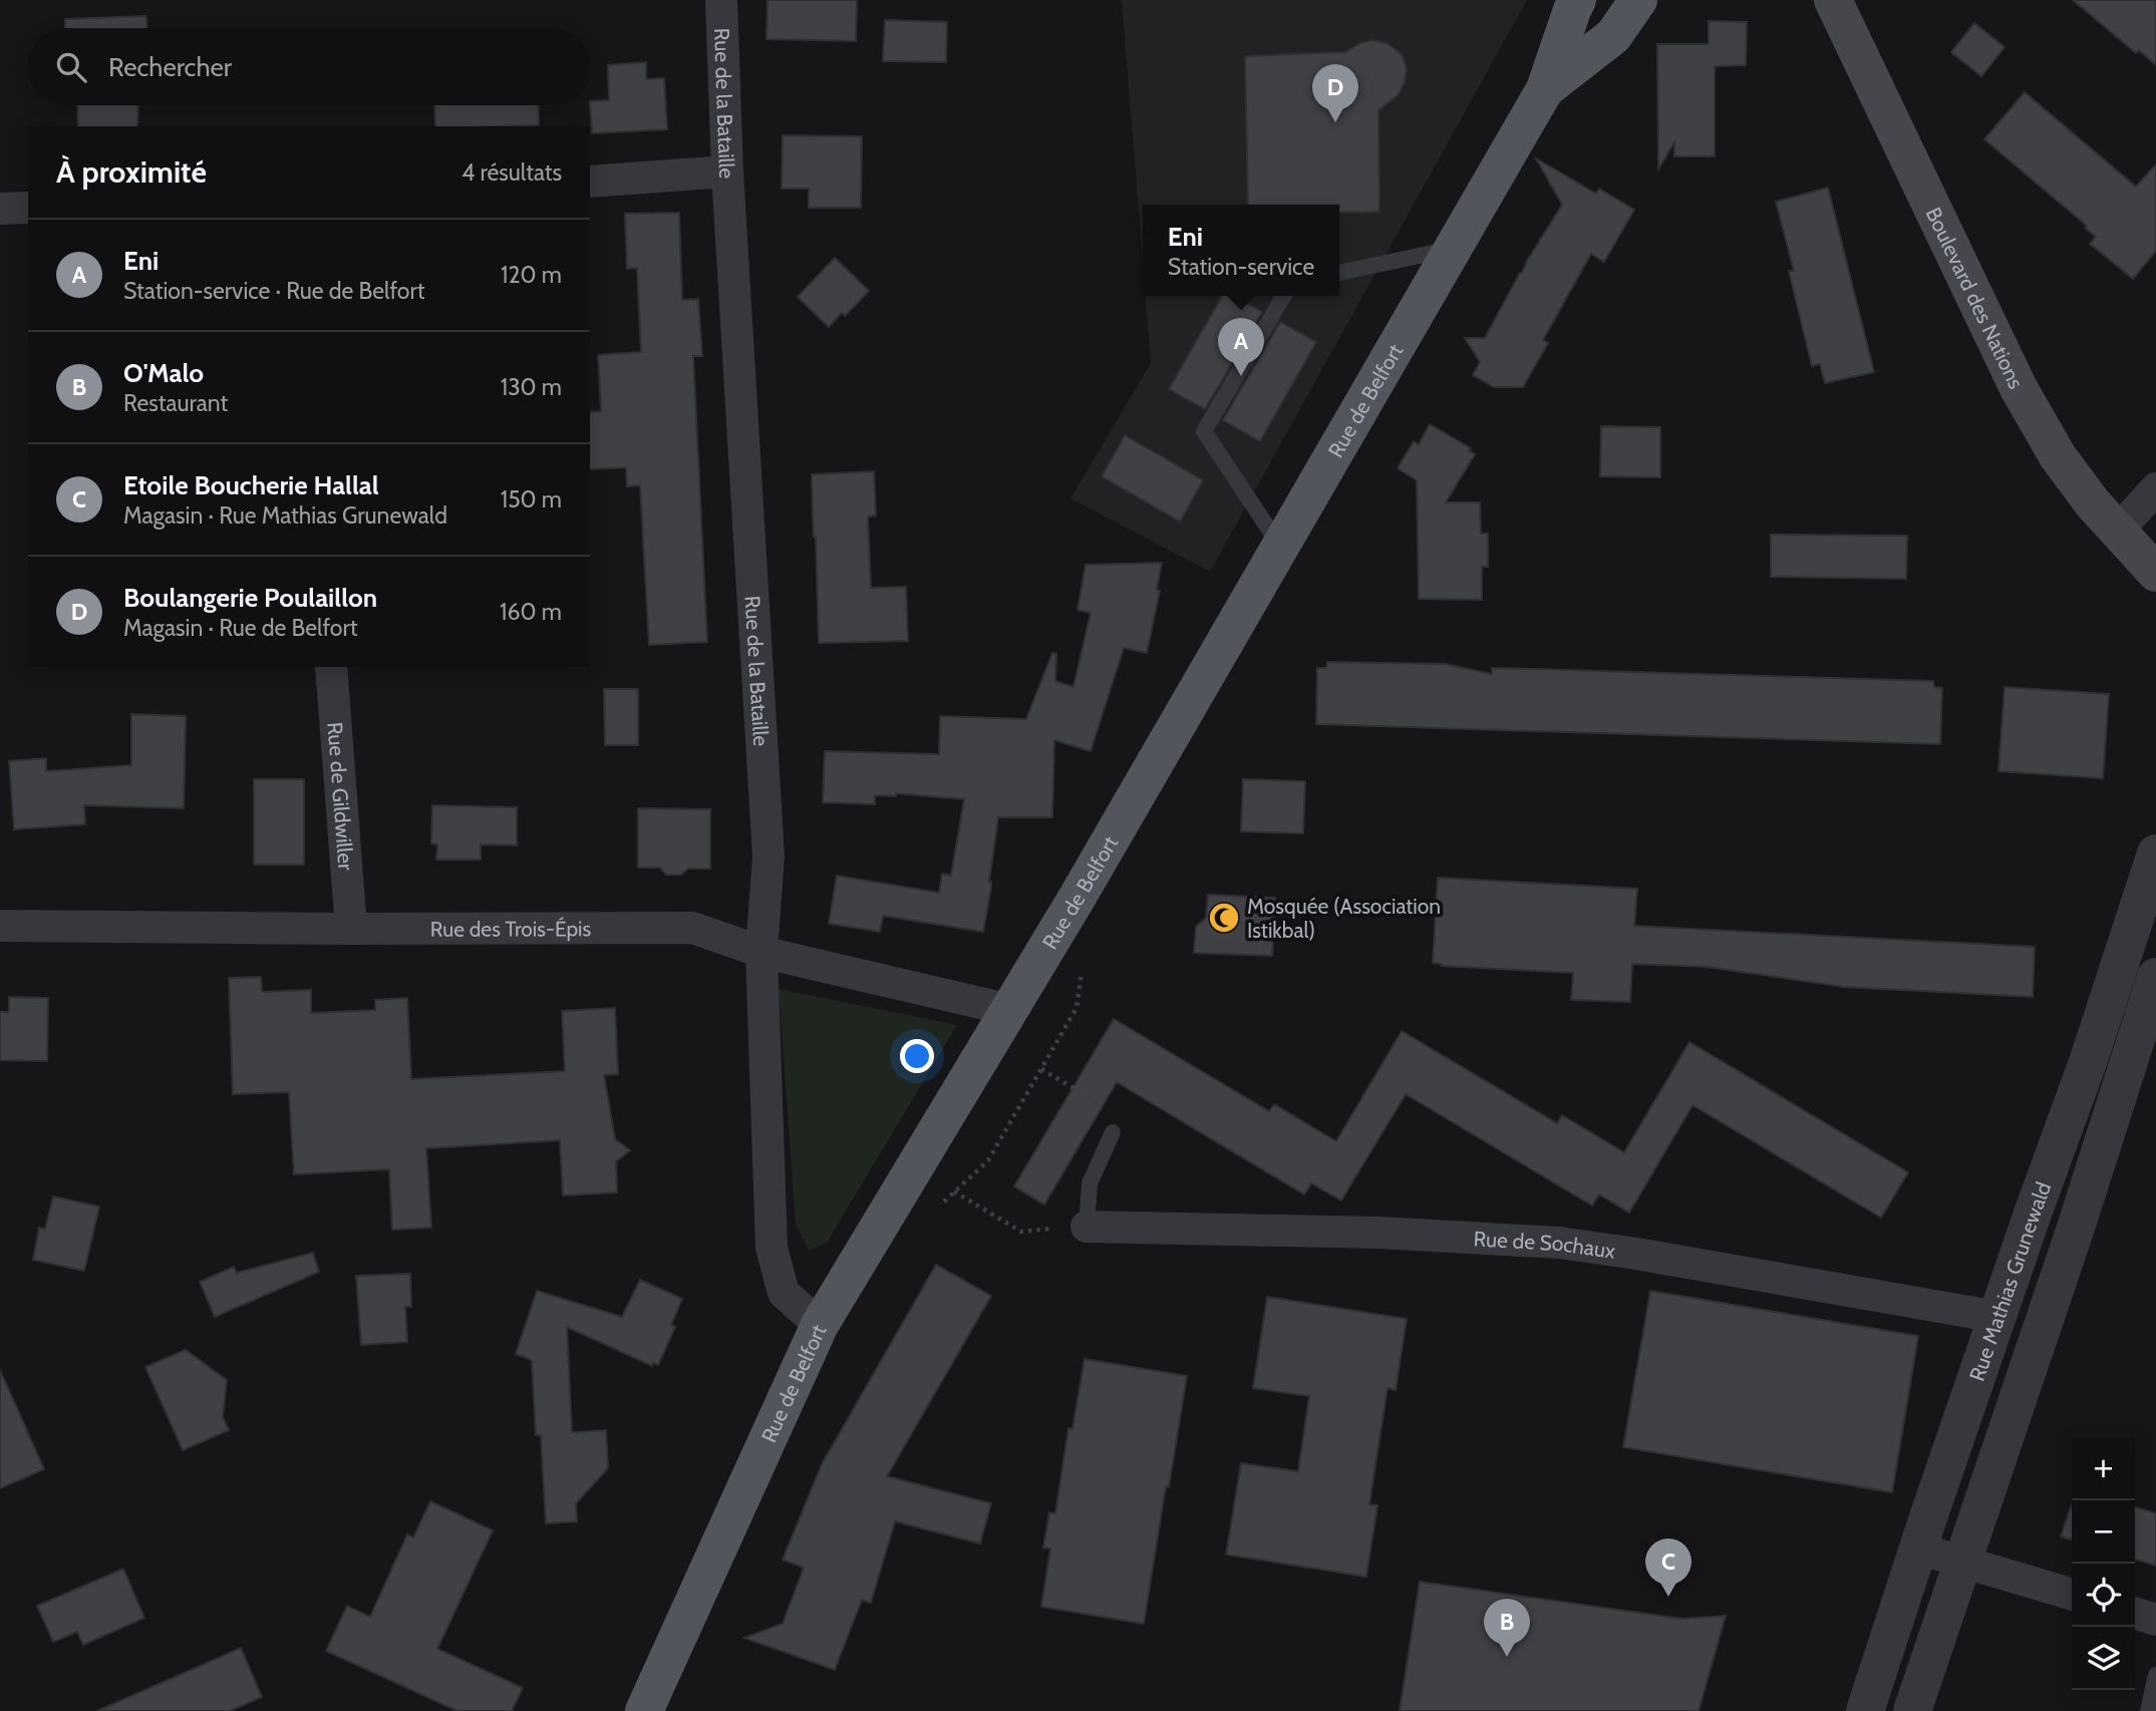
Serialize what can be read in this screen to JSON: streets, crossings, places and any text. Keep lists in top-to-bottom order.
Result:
{
  "streets": {
    "main road": ["Boulevard des Nations", "Rue de Belfort"],
    "street": [
      "Rue de la Bataille",
      "Rue de Gildwiller",
      "Rue des Trois-Épis",
      "Rue de Sochaux",
      "Rue Mathias Grunewald"
    ]
  },
  "crossings": [
    ["Rue de la Bataille", "Rue de Belfort"],
    ["Rue de la Bataille", "Rue des Trois-Épis"],
    ["Rue de Belfort", "Rue des Trois-Épis"],
    ["Rue de Gildwiller", "Rue des Trois-Épis"],
    ["Rue de Sochaux", "Rue Mathias Grunewald"]
  ],
  "places": {
    "mosque": ["Mosquée (Association Istikbal)"]
  },
  "page": {
    "search": "Rechercher",
    "pins": [
      "D",
      "A",
      "C",
      "B"
    ],
    "heading": ["À proximité", "4 résultats"],
    "popup": ["Eni", "Station-service"],
    "list": [
      {
        "mark": "A",
        "name": "Eni",
        "note": "Station-service · Rue de Belfort",
        "value": "120 m"
      },
      {
        "mark": "B",
        "name": "O'Malo",
        "note": "Restaurant",
        "value": "130 m"
      },
      {
        "mark": "C",
        "name": "Etoile Boucherie Hallal",
        "note": "Magasin · Rue Mathias Grunewald",
        "value": "150 m"
      },
      {
        "mark": "D",
        "name": "Boulangerie Poulaillon",
        "note": "Magasin · Rue de Belfort",
        "value": "160 m"
      }
    ],
    "map_buttons": ["+", "−"]
  }
}
